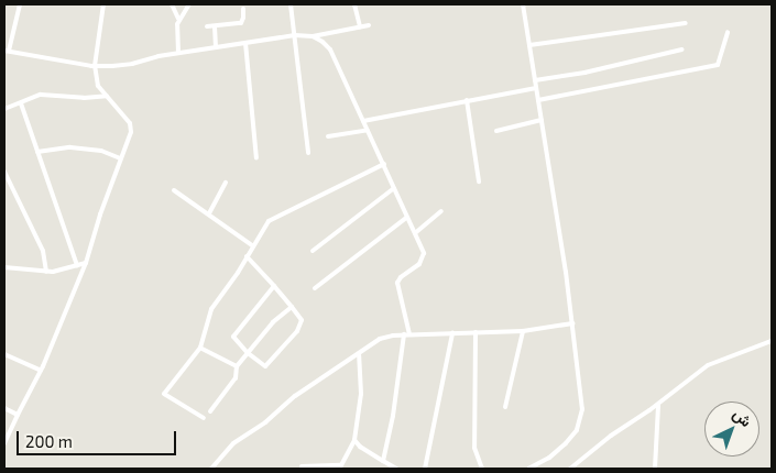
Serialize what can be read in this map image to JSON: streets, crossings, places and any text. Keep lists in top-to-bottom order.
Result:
{
  "scale_bar": "200 m",
  "north": "top right"
}
